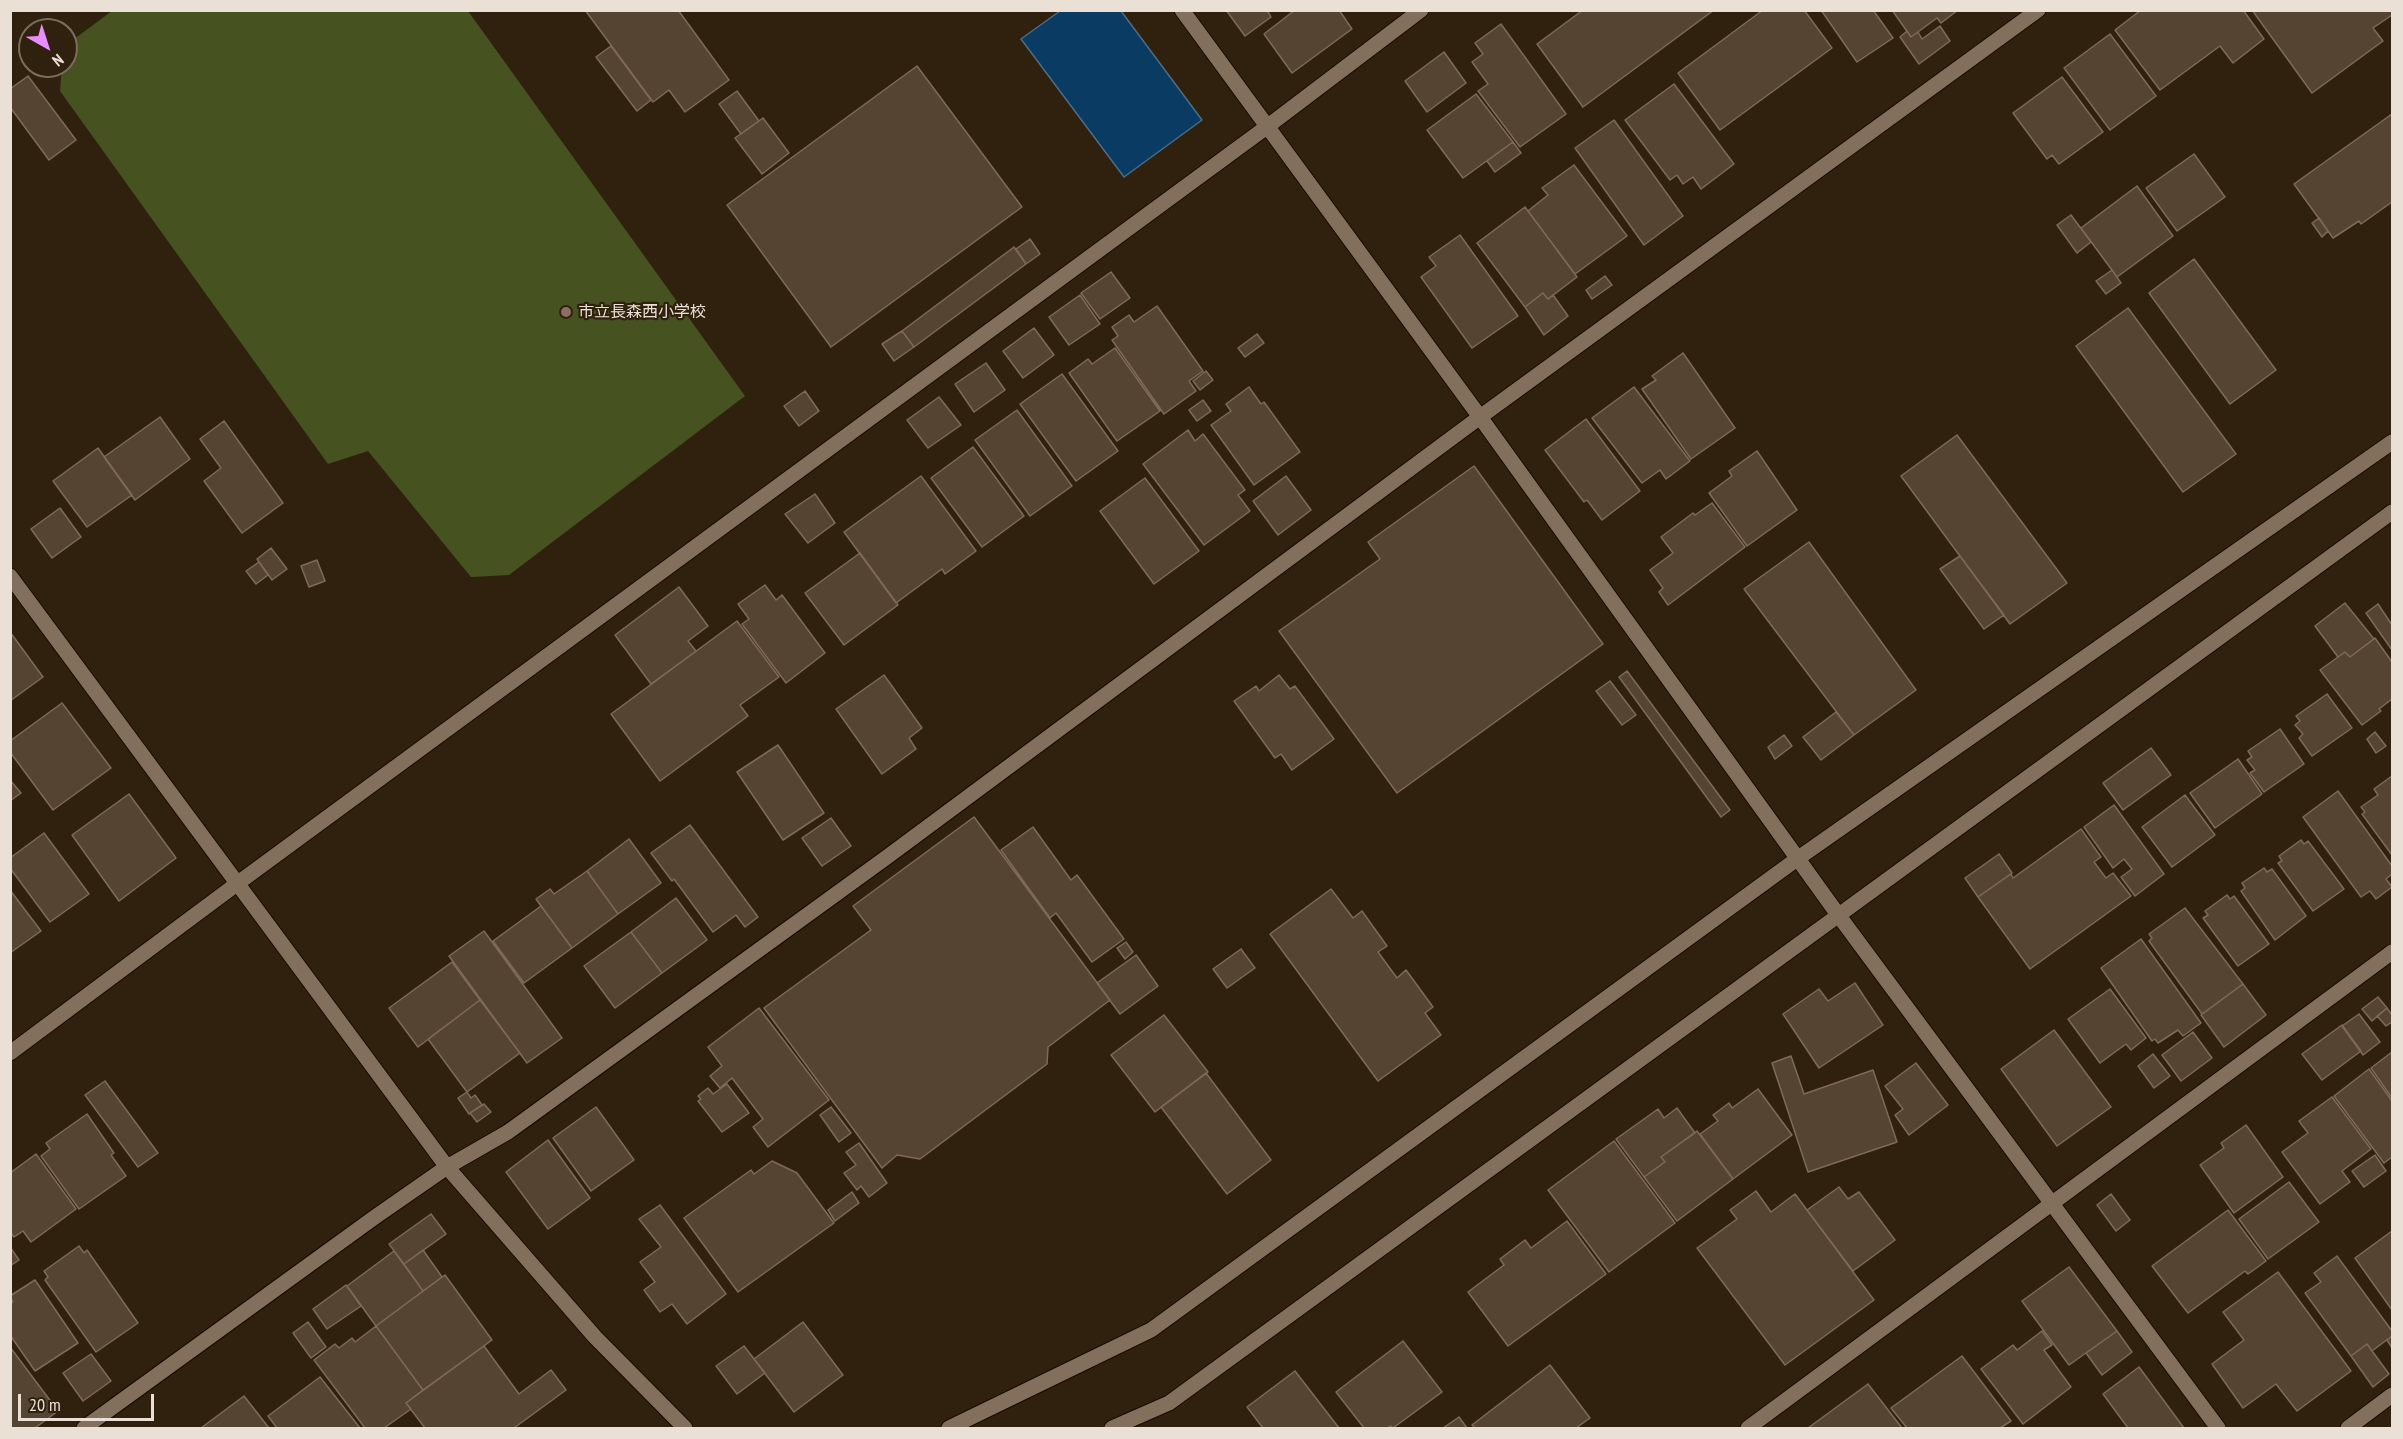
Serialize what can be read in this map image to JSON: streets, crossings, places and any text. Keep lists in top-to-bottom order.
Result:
{
  "places": ["市立長森西小学校"],
  "scale_bar": "20 m",
  "north": "bottom right"
}
